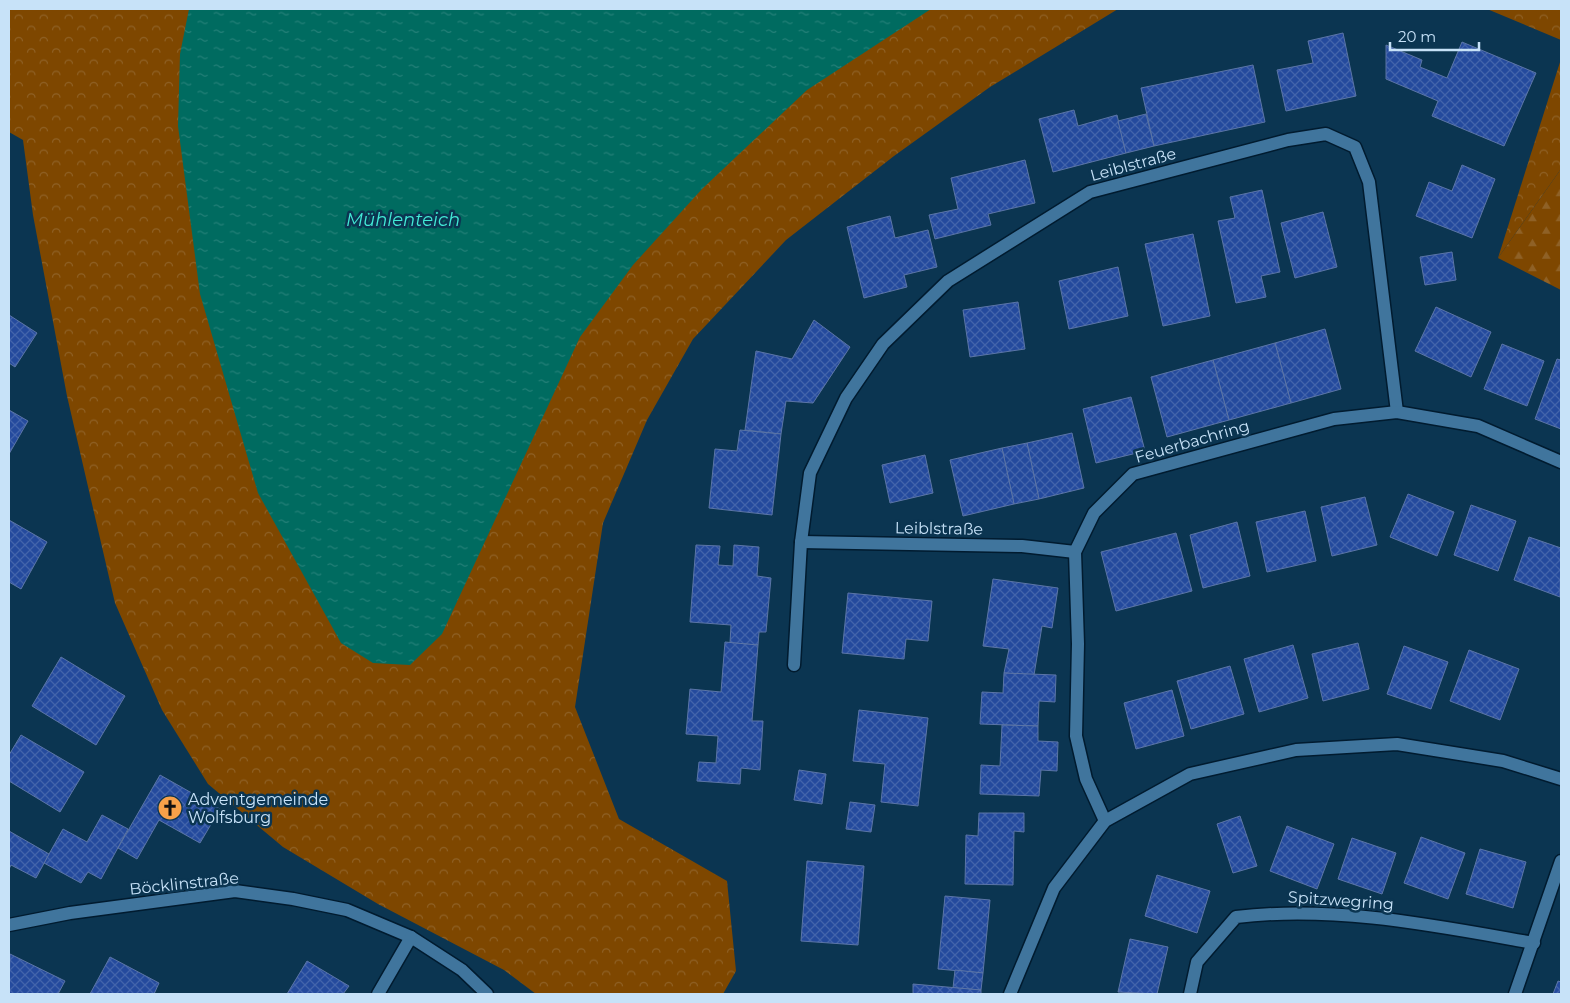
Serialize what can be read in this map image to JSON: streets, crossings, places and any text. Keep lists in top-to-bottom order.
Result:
{
  "streets": {
    "street": [
      "Leiblstraße",
      "Feuerbachring",
      "Böcklinstraße",
      "Spitzwegring"
    ]
  },
  "crossings": [
    ["Leiblstraße", "Feuerbachring"]
  ],
  "water": ["Mühlenteich"],
  "places": {
    "church": ["Adventgemeinde Wolfsburg"]
  },
  "scale_bar": "20 m"
}
